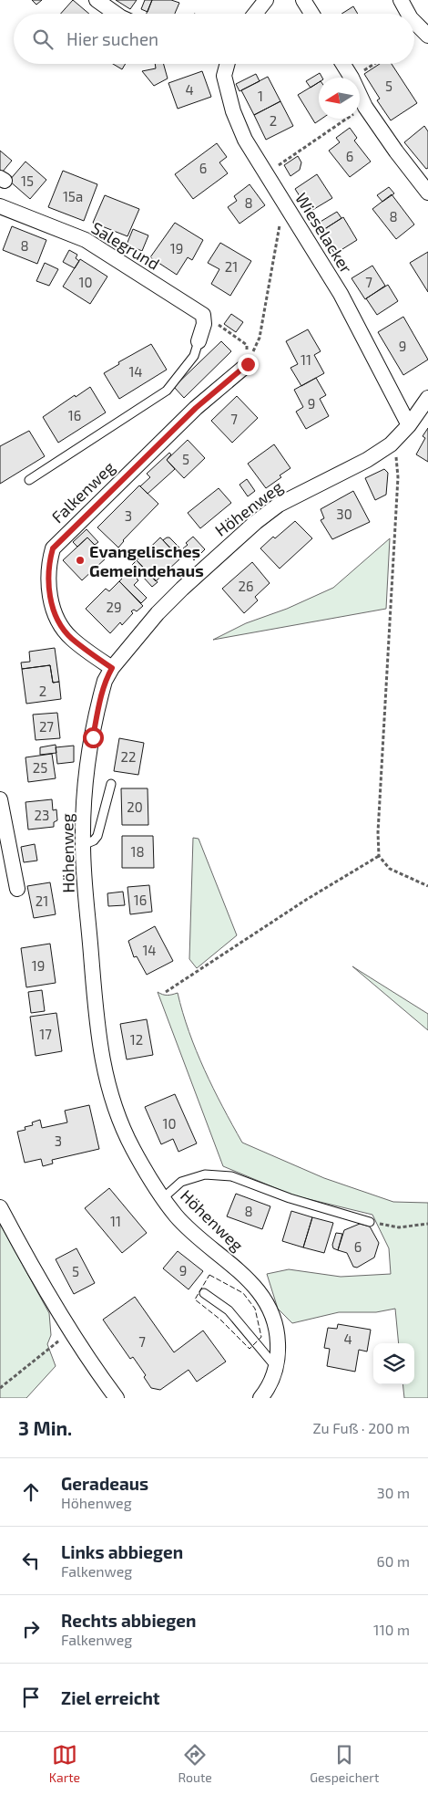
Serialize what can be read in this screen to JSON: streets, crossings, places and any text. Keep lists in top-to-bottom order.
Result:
{
  "streets": {
    "street": [
      "Wieselacker",
      "Salegrund",
      "Falkenweg",
      "Höhenweg"
    ]
  },
  "crossings": [
    ["Wieselacker", "Höhenweg"],
    ["Falkenweg", "Höhenweg"]
  ],
  "places": ["Evangelisches Gemeindehaus"],
  "house_numbers": [
    "5",
    "4",
    "1",
    "2",
    "6",
    "6",
    "15",
    "15a",
    "8",
    "8",
    "8",
    "19",
    "21",
    "10",
    "7",
    "9",
    "11",
    "14",
    "9",
    "16",
    "7",
    "5",
    "30",
    "3",
    "26",
    "29",
    "2",
    "27",
    "22",
    "25",
    "20",
    "23",
    "18",
    "16",
    "21",
    "14",
    "19",
    "17",
    "12",
    "10",
    "3",
    "8",
    "11",
    "6",
    "9",
    "5",
    "4",
    "7"
  ],
  "north": "left",
  "page": {
    "search": "Hier suchen",
    "heading": ["3 Min.", "Zu Fuß · 200 m"],
    "list": [
      ["Geradeaus", "Höhenweg", "30 m"],
      ["Links abbiegen", "Falkenweg", "60 m"],
      ["Rechts abbiegen", "Falkenweg", "110 m"],
      "Ziel erreicht"
    ],
    "nav": ["Karte", "Route", "Gespeichert"]
  }
}
